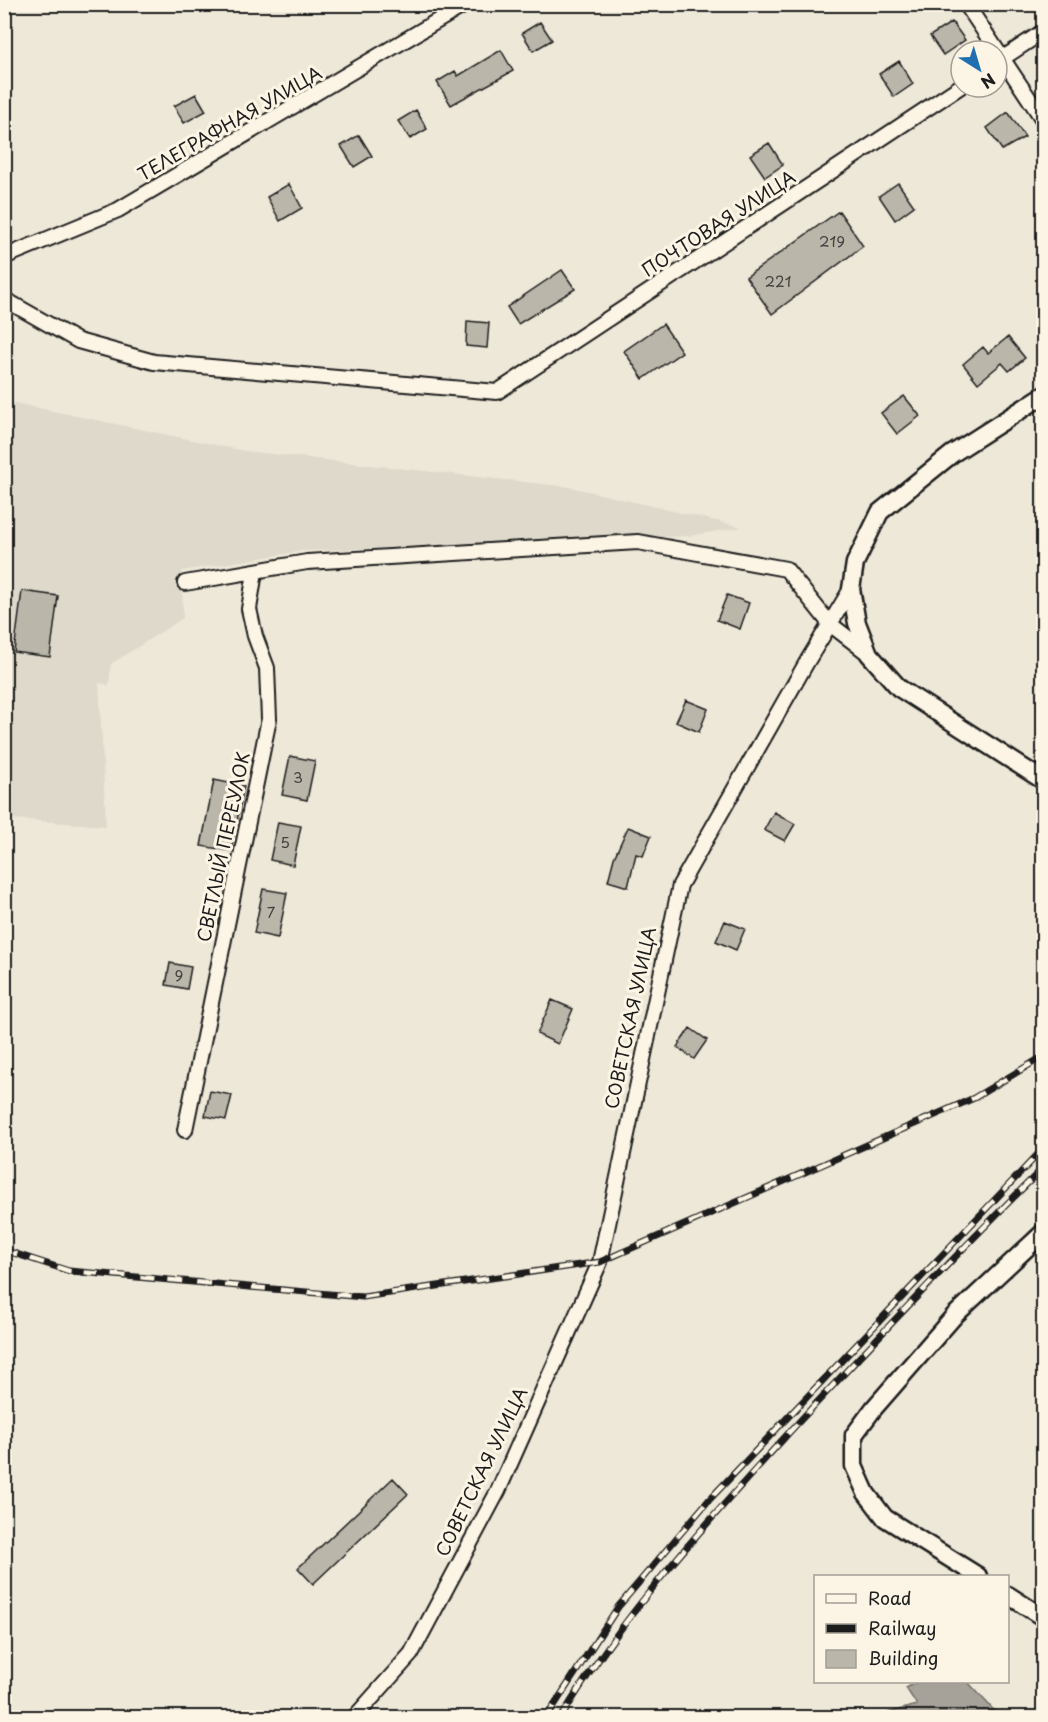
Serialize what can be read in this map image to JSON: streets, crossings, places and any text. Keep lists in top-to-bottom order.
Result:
{
  "streets": {
    "street": [
      "ТЕЛЕГРАФНАЯ УЛИЦА",
      "ПОЧТОВАЯ УЛИЦА",
      "СВЕТЛЫЙ ПЕРЕУЛОК",
      "СОВЕТСКАЯ УЛИЦА"
    ]
  },
  "house_numbers": [
    "219",
    "221",
    "3",
    "5",
    "7",
    "9"
  ],
  "legend": ["Road", "Railway", "Building"],
  "north": "bottom right"
}
